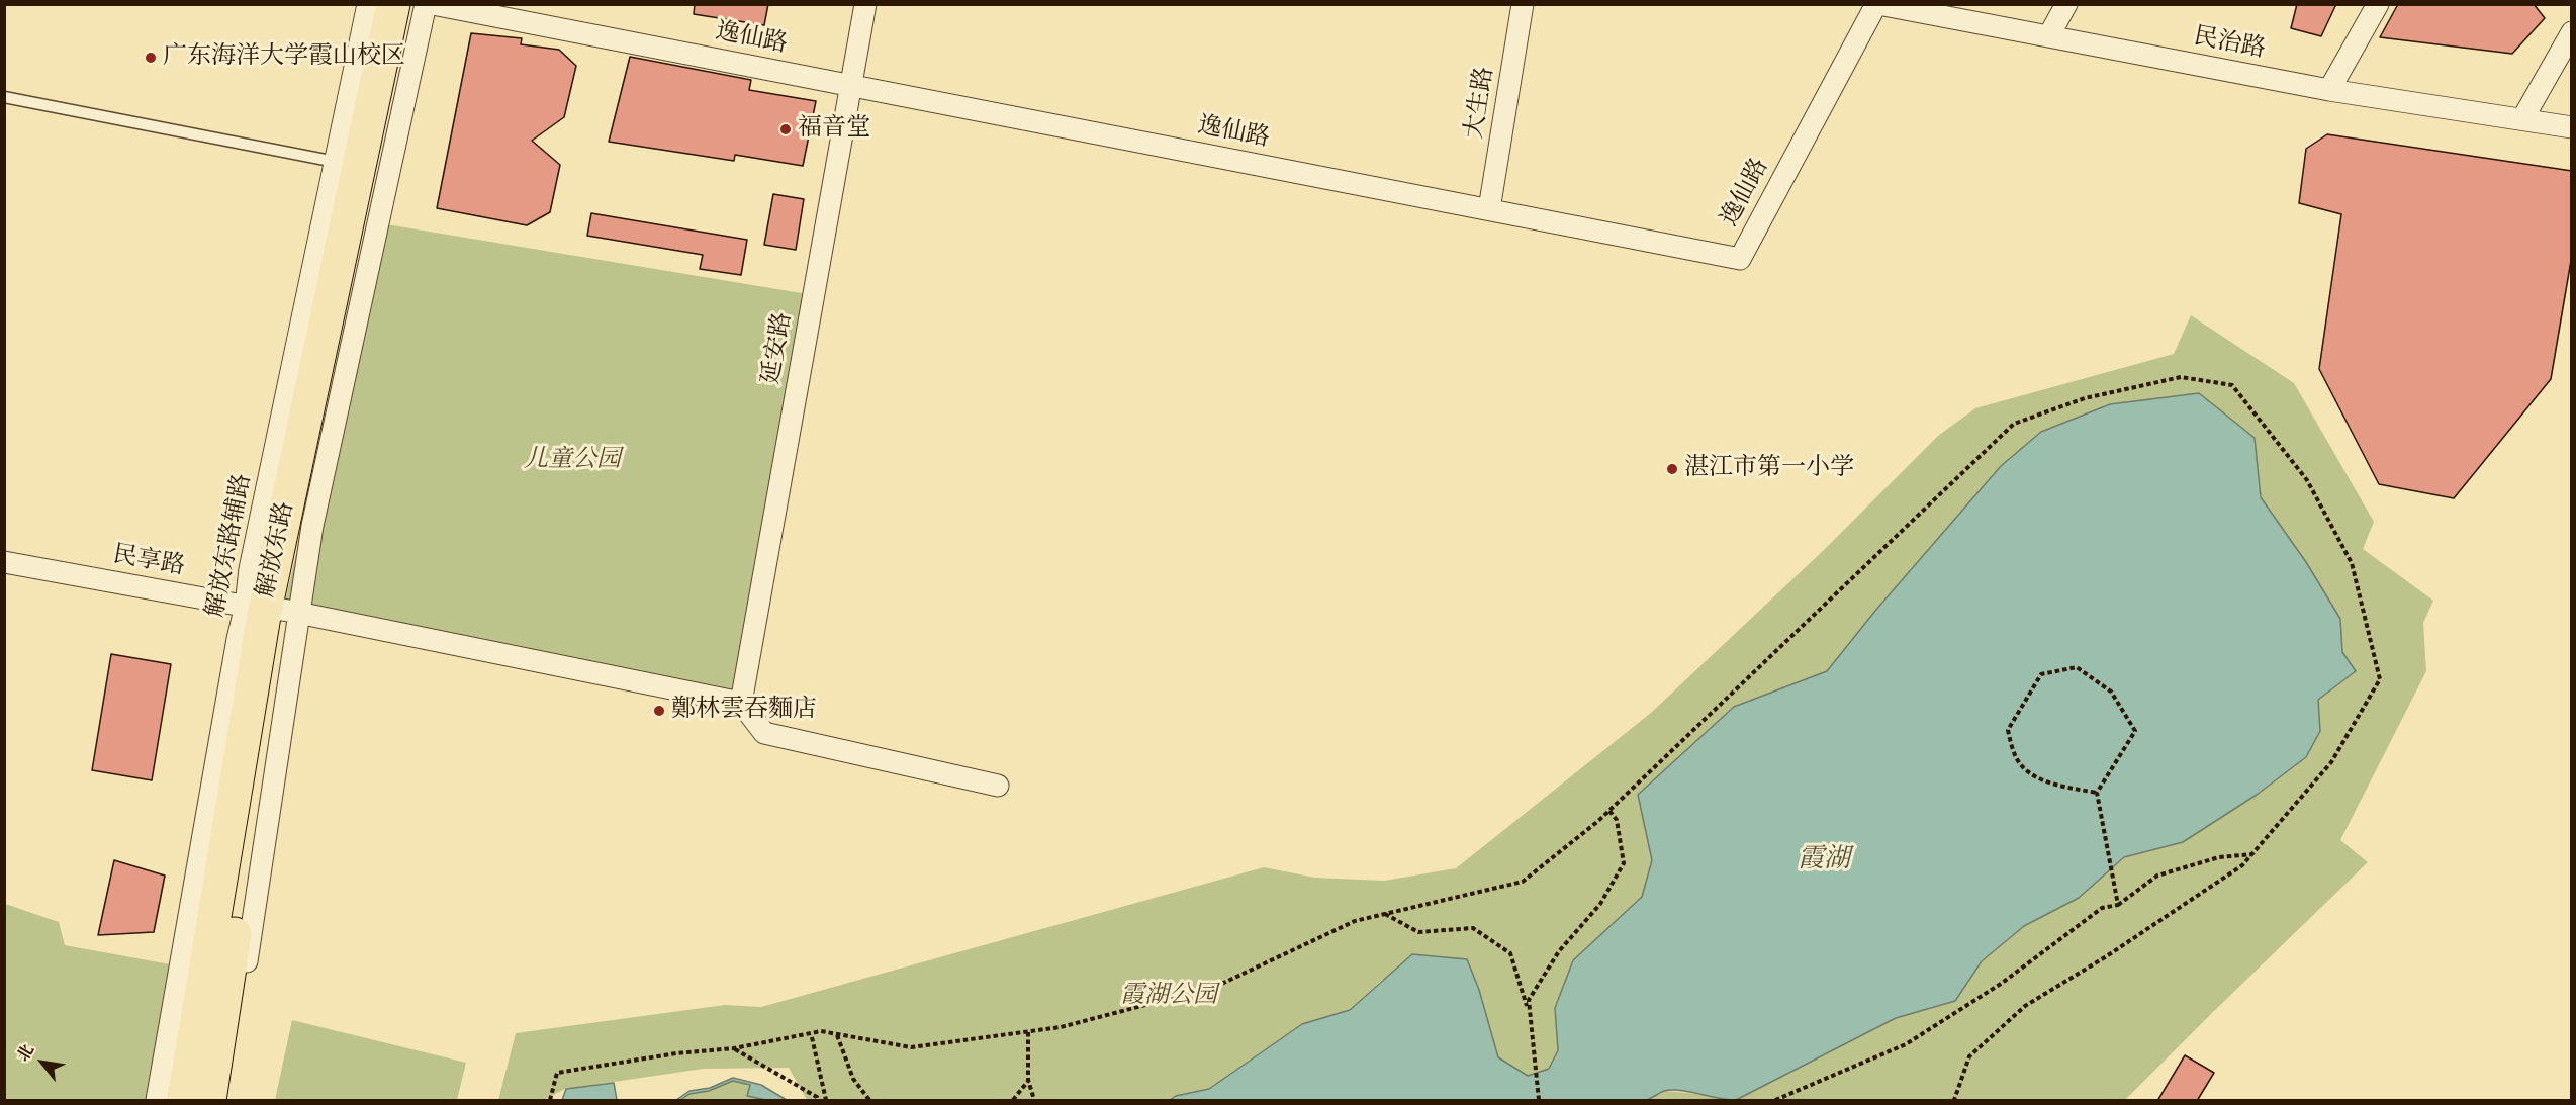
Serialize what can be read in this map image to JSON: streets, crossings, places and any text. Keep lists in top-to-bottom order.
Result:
{
  "streets": {
    "main road": ["解放东路"],
    "street": [
      "逸仙路",
      "民治路",
      "大生路",
      "延安路",
      "解放东路辅路",
      "民享路"
    ]
  },
  "crossings": [
    ["逸仙路", "民治路"],
    ["逸仙路", "大生路"],
    ["逸仙路", "延安路"],
    ["延安路", "民享路"],
    ["解放东路辅路", "解放东路"],
    ["解放东路辅路", "民享路"],
    ["解放东路", "民享路"]
  ],
  "water": ["霞湖"],
  "parks": ["儿童公园", "霞湖公园"],
  "places": [
    "广东海洋大学霞山校区",
    "福音堂",
    "湛江市第一小学",
    "鄭林雲吞麵店"
  ],
  "north": "top left"
}
